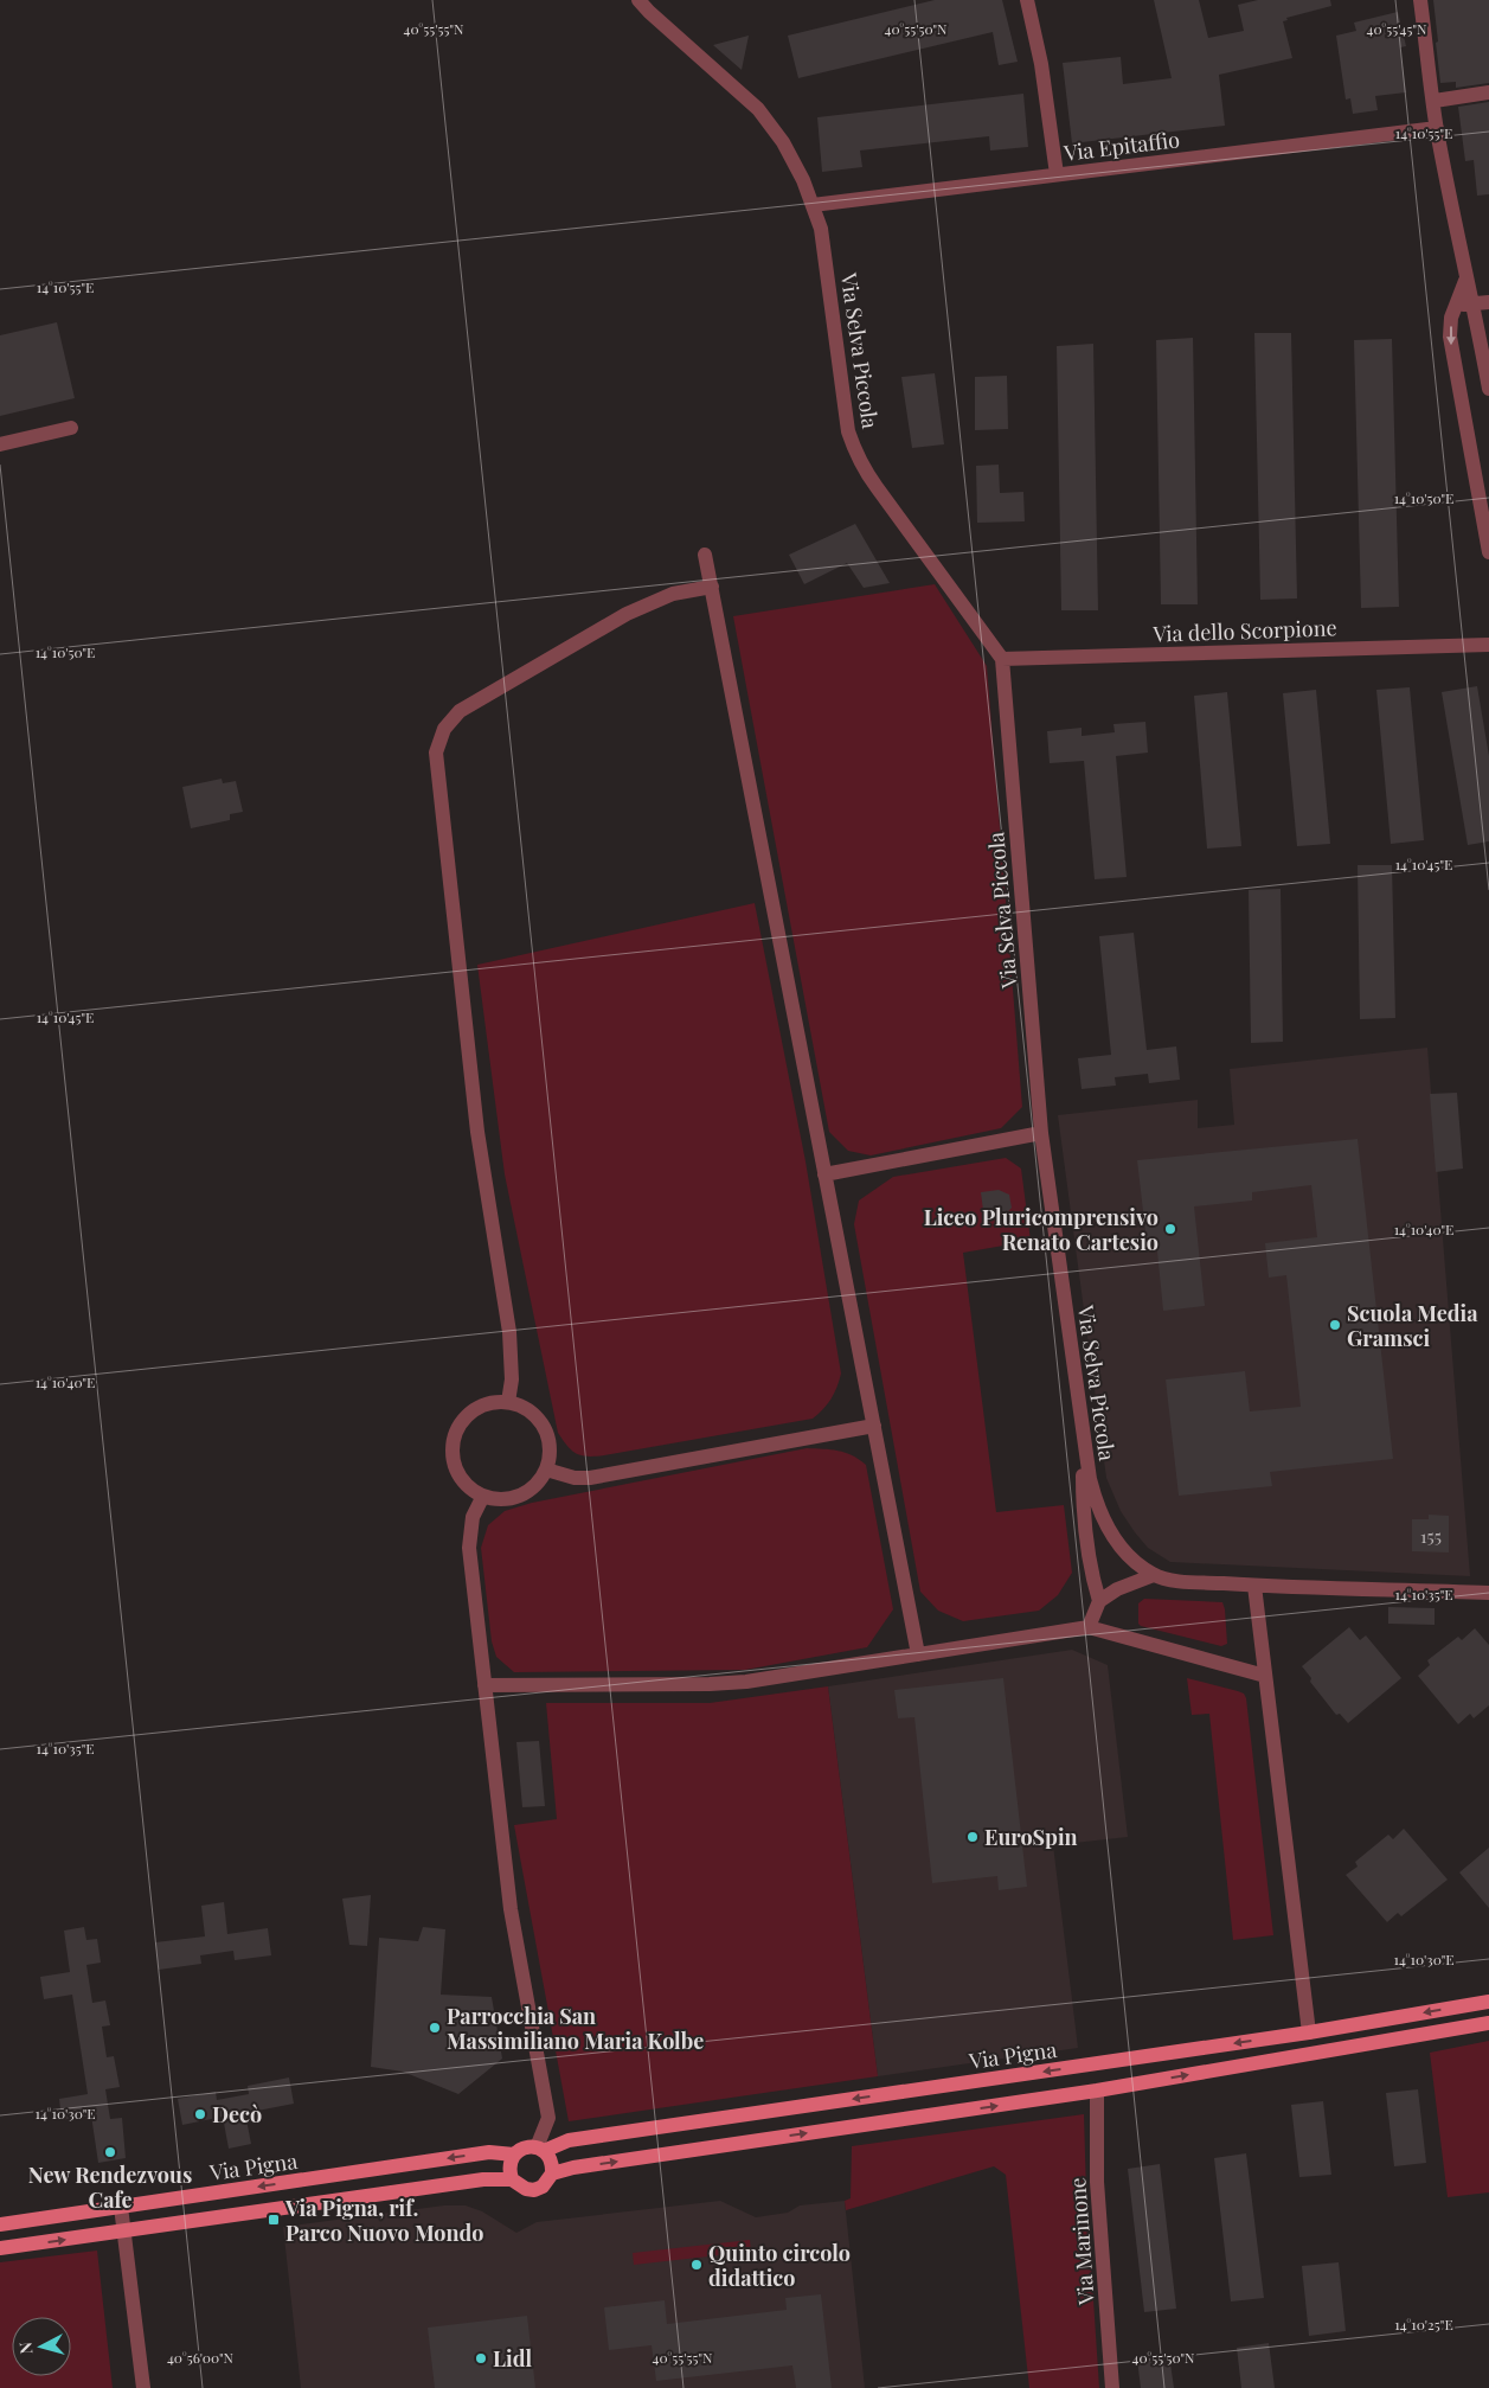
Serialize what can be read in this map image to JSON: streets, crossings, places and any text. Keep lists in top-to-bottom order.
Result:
{
  "streets": {
    "main road": ["Via Pigna"],
    "street": [
      "Via Epitaffio",
      "Via Selva Piccola",
      "Via dello Scorpione",
      "Via Marinone"
    ]
  },
  "crossings": [
    ["Via Epitaffio", "Via Selva Piccola"],
    ["Via Selva Piccola", "Via dello Scorpione"]
  ],
  "places": {
    "other": [
      "Liceo Pluricomprensivo Renato Cartesio",
      "Scuola Media Gramsci",
      "EuroSpin",
      "Parrocchia San Massimiliano Maria Kolbe",
      "Decò",
      "New Rendezvous Cafe",
      "Quinto circolo didattico",
      "Lidl"
    ],
    "transit": ["Via Pigna, rif. Parco Nuovo Mondo"]
  },
  "house_numbers": ["155"],
  "north": "left",
  "coordinates": [
    "40°55'55\"N",
    "40°55'50\"N",
    "40°55'45\"N",
    "14°10'55\"E",
    "14°10'50\"E",
    "14°10'45\"E",
    "14°10'40\"E",
    "14°10'35\"E",
    "14°10'30\"E",
    "14°10'25\"E",
    "40°56'00\"N"
  ]
}
